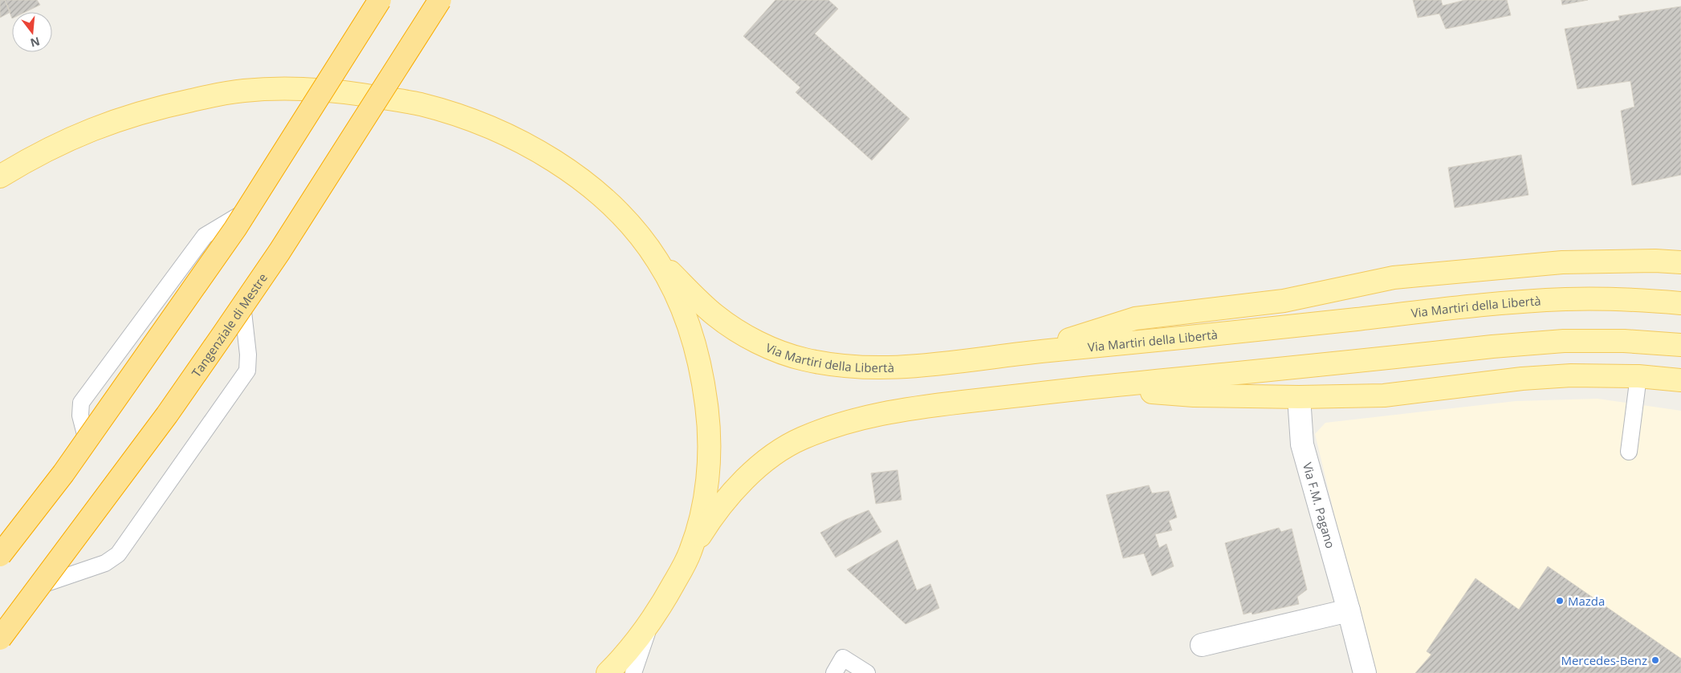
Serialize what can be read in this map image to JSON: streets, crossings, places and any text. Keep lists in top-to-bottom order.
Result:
{
  "streets": {
    "highway": ["Tangenziale di Mestre"],
    "main road": ["Via Martiri della Libertà"],
    "street": ["Via F.M. Pagano"]
  },
  "places": ["Mazda", "Mercedes-Benz"],
  "north": "bottom"
}
